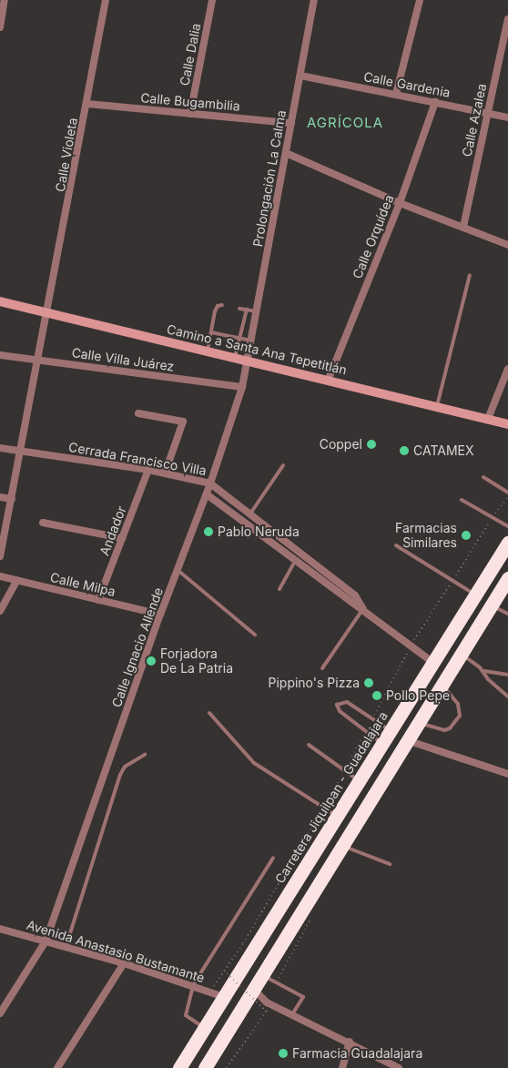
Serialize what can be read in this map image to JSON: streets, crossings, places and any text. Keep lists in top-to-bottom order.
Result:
{
  "streets": {
    "highway": ["Carretera Jiquilpan - Guadalajara"],
    "street": [
      "Calle Dalia",
      "Calle Gardenia",
      "Calle Bugambilia",
      "Calle Azalea",
      "Calle Violeta",
      "Prolongación La Calma",
      "Calle Orquídea",
      "Camino a Santa Ana Tepetitlán",
      "Calle Villa Juárez",
      "Cerrada Francisco Villa",
      "Andador",
      "Calle Milpa",
      "Calle Ignacio Allende",
      "Avenida Anastasio Bustamante"
    ]
  },
  "crossings": [
    ["Calle Dalia", "Calle Bugambilia"],
    ["Calle Gardenia", "Calle Azalea"],
    ["Calle Gardenia", "Prolongación La Calma"],
    ["Calle Gardenia", "Calle Orquídea"],
    ["Calle Bugambilia", "Calle Violeta"],
    ["Calle Bugambilia", "Prolongación La Calma"],
    ["Calle Violeta", "Camino a Santa Ana Tepetitlán"],
    ["Calle Violeta", "Calle Villa Juárez"],
    ["Calle Violeta", "Cerrada Francisco Villa"],
    ["Prolongación La Calma", "Camino a Santa Ana Tepetitlán"],
    ["Prolongación La Calma", "Calle Ignacio Allende"],
    ["Calle Orquídea", "Camino a Santa Ana Tepetitlán"],
    ["Camino a Santa Ana Tepetitlán", "Calle Ignacio Allende"],
    ["Calle Villa Juárez", "Calle Ignacio Allende"],
    ["Cerrada Francisco Villa", "Andador"],
    ["Cerrada Francisco Villa", "Calle Ignacio Allende"],
    ["Cerrada Francisco Villa", "Carretera Jiquilpan - Guadalajara"],
    ["Andador", "Calle Milpa"],
    ["Calle Milpa", "Calle Ignacio Allende"],
    ["Calle Ignacio Allende", "Avenida Anastasio Bustamante"],
    ["Carretera Jiquilpan - Guadalajara", "Avenida Anastasio Bustamante"]
  ],
  "districts": ["AGRÍCOLA"],
  "places": [
    "Coppel",
    "CATAMEX",
    "Pablo Neruda",
    "Farmacias Similares",
    "Forjadora De La Patria",
    "Pippino's Pizza",
    "Pollo Pepe",
    "Farmacia Guadalajara"
  ]
}
